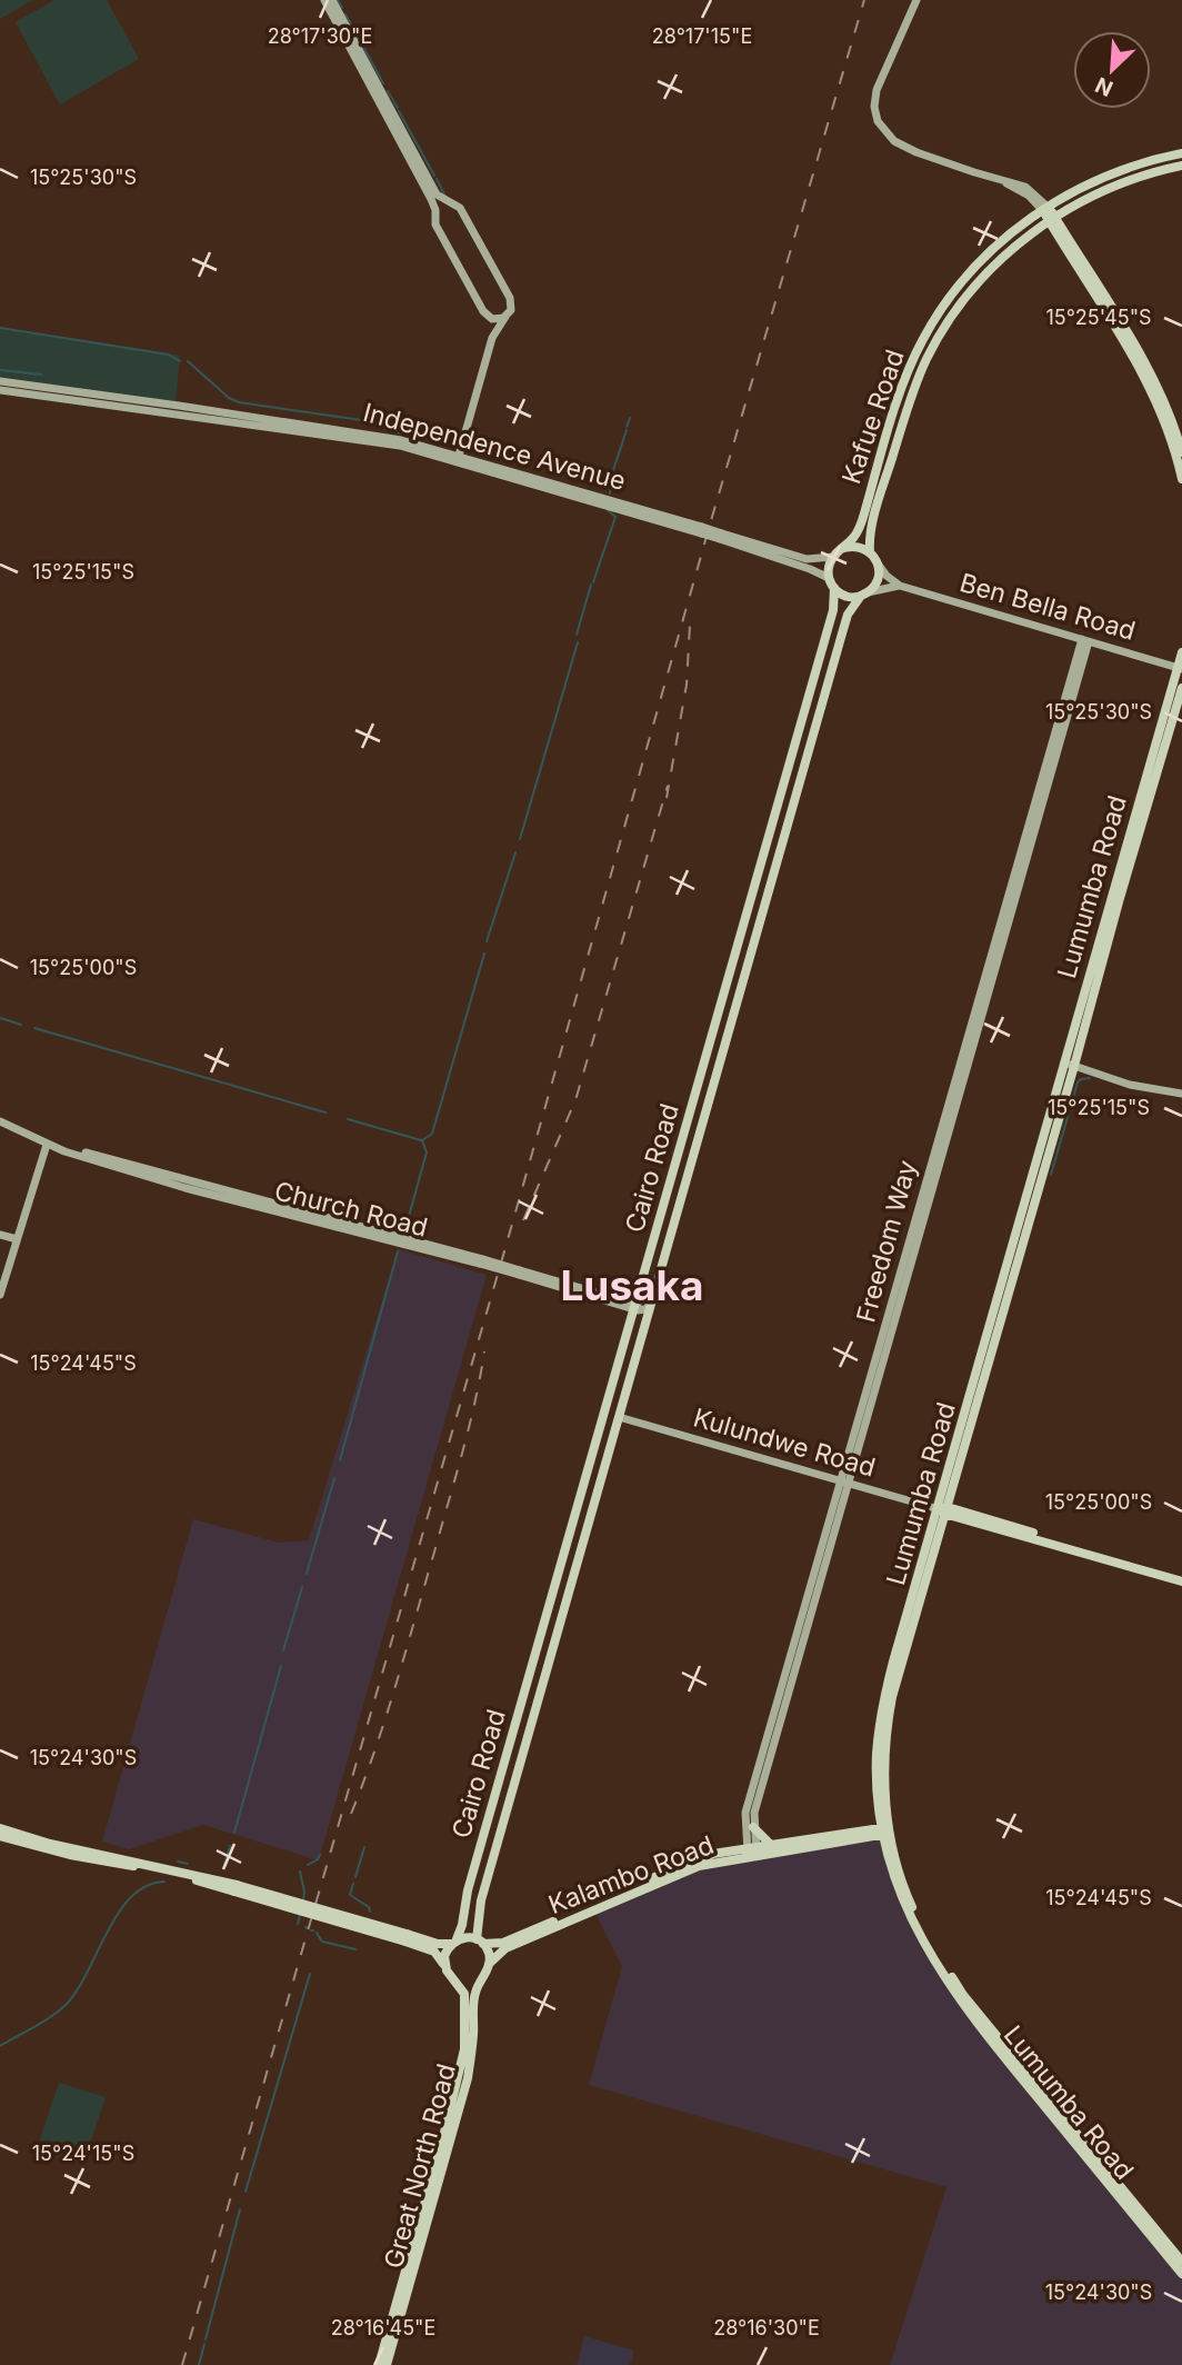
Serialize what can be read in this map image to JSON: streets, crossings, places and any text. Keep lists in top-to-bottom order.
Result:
{
  "streets": {
    "main road": [
      "Kafue Road",
      "Independence Avenue",
      "Ben Bella Road",
      "Lumumba Road",
      "Cairo Road",
      "Church Road",
      "Freedom Way",
      "Kulundwe Road",
      "Kalambo Road",
      "Great North Road"
    ]
  },
  "crossings": [
    ["Kafue Road", "Independence Avenue"],
    ["Kafue Road", "Ben Bella Road"],
    ["Kafue Road", "Cairo Road"],
    ["Independence Avenue", "Ben Bella Road"],
    ["Independence Avenue", "Cairo Road"],
    ["Ben Bella Road", "Lumumba Road"],
    ["Ben Bella Road", "Cairo Road"],
    ["Ben Bella Road", "Freedom Way"],
    ["Lumumba Road", "Kulundwe Road"],
    ["Lumumba Road", "Kalambo Road"],
    ["Cairo Road", "Church Road"],
    ["Cairo Road", "Kulundwe Road"],
    ["Cairo Road", "Kalambo Road"],
    ["Cairo Road", "Great North Road"],
    ["Freedom Way", "Kulundwe Road"],
    ["Freedom Way", "Kalambo Road"],
    ["Kalambo Road", "Great North Road"]
  ],
  "districts": ["Lusaka"],
  "north": "bottom left",
  "coordinates": [
    "28°17'30\"E",
    "28°17'15\"E",
    "15°25'30\"S",
    "15°25'45\"S",
    "15°25'15\"S",
    "15°25'00\"S",
    "15°24'45\"S",
    "15°24'30\"S",
    "15°24'15\"S",
    "28°16'45\"E",
    "28°16'30\"E"
  ]
}
